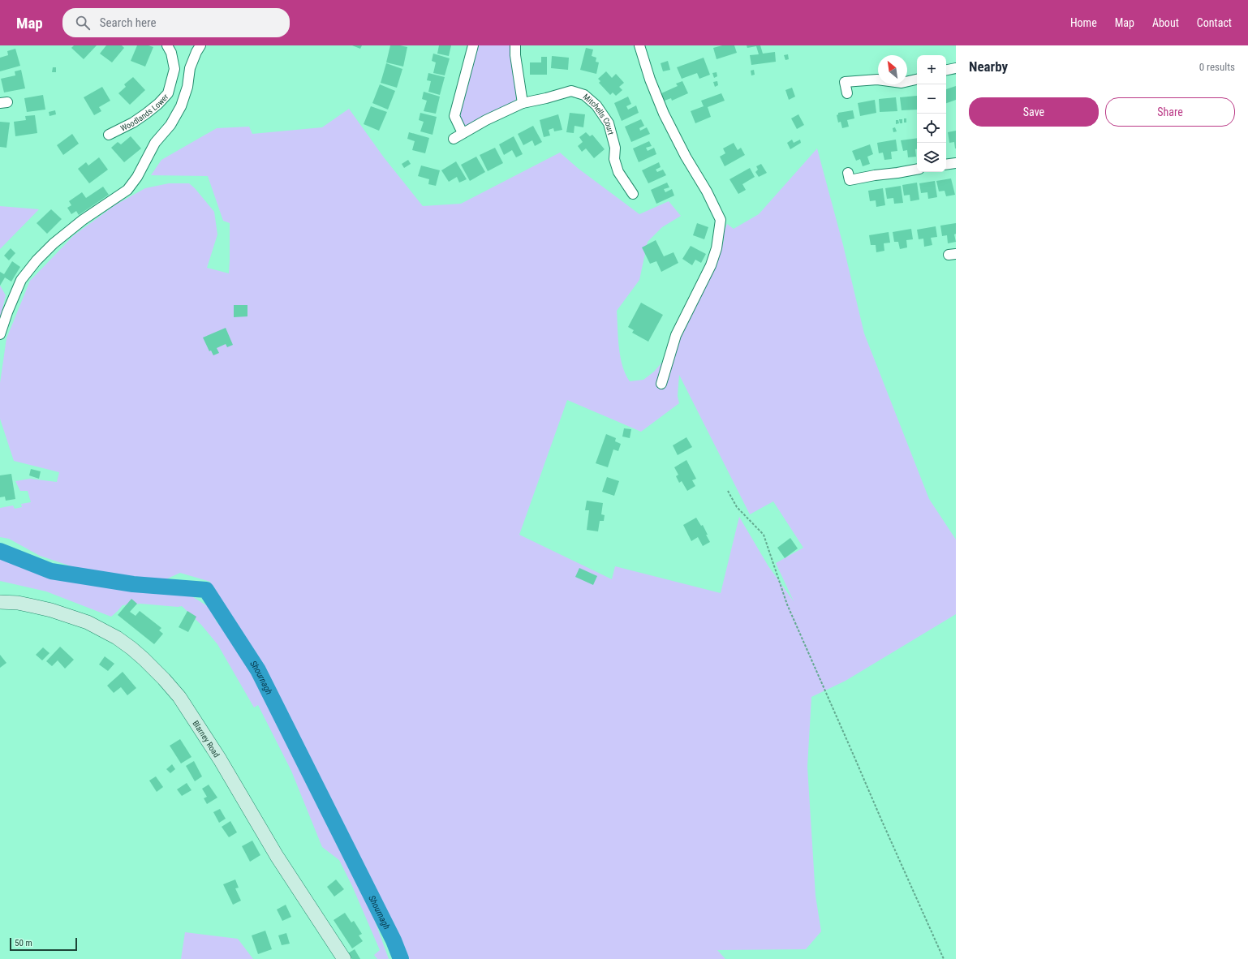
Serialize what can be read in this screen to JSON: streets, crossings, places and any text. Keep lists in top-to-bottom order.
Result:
{
  "streets": {
    "main road": ["Blarney Road"],
    "street": ["Woodlands Lower", "Mitchells Court"]
  },
  "water": ["Shournagh"],
  "scale_bar": "50 m",
  "north": "top left",
  "page": {
    "header": "Map",
    "search": "Search here",
    "nav": [
      "Home",
      "Map",
      "About",
      "Contact"
    ],
    "heading": ["Nearby", "0 results"],
    "map_buttons": ["+", "−"],
    "buttons": ["Save", "Share"],
    "scale": "50 m"
  }
}
